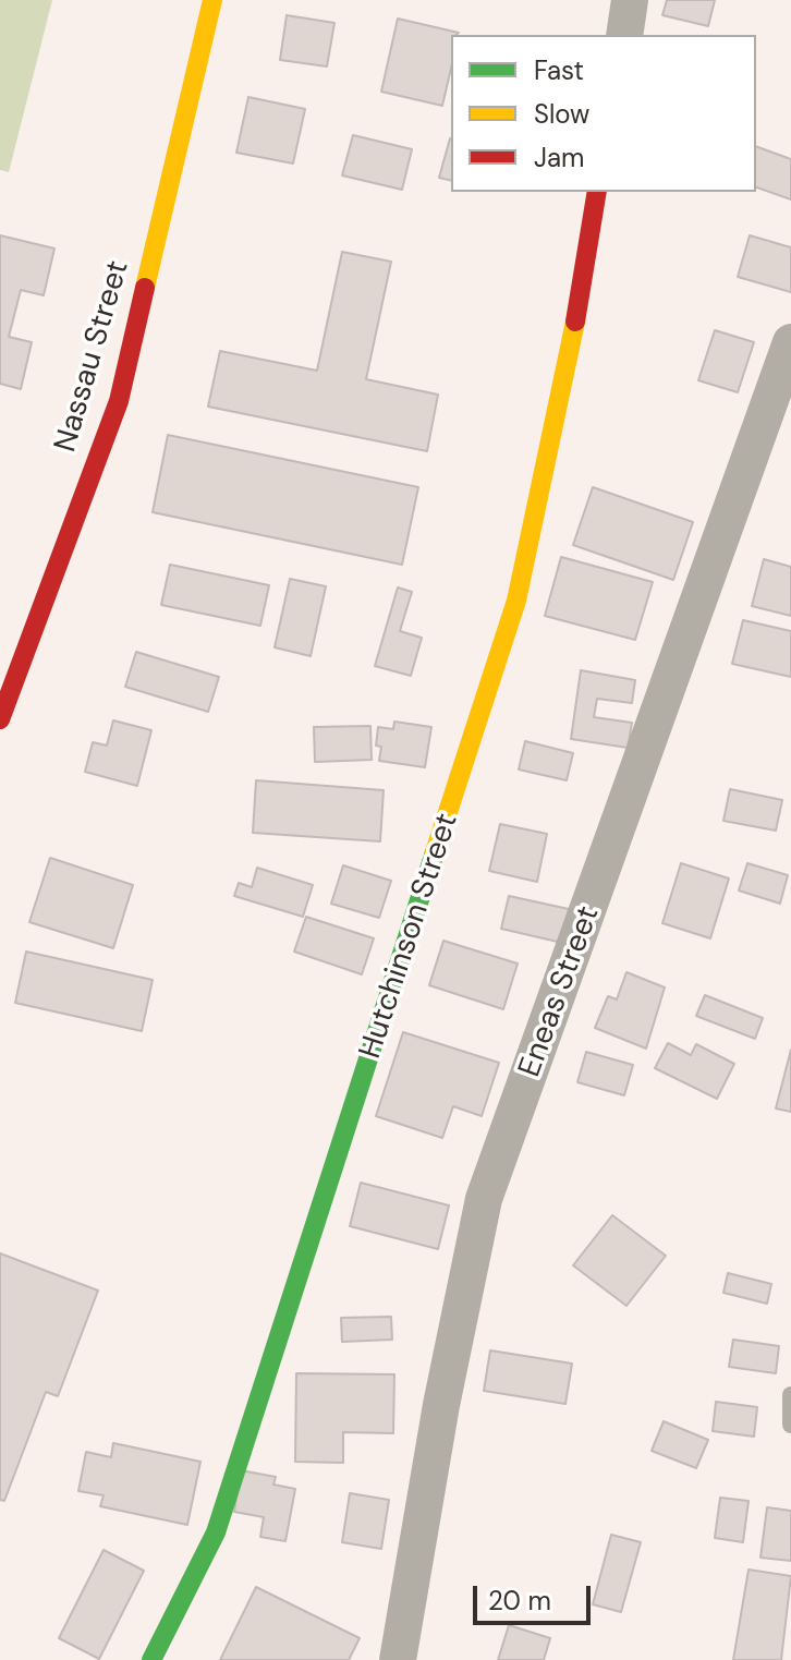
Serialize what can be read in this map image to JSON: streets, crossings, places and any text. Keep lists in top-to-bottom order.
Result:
{
  "streets": {
    "street": ["Nassau Street", "Hutchinson Street", "Eneas Street"]
  },
  "legend": ["Fast", "Slow", "Jam"],
  "scale_bar": "20 m"
}
